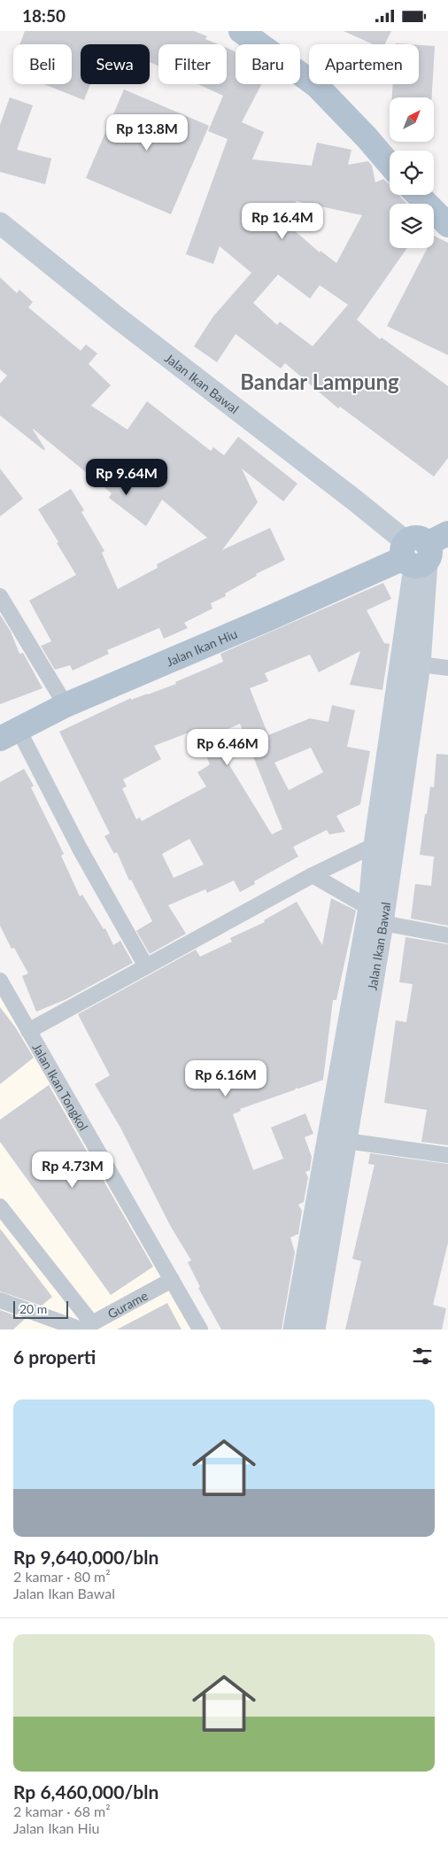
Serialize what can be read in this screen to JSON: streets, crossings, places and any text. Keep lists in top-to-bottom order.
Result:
{
  "streets": {
    "main road": ["Jalan Ikan Hiu"],
    "street": ["Jalan Ikan Bawal", "Jalan Ikan Tongkol", "Gurame"]
  },
  "crossings": [
    ["Jalan Ikan Bawal", "Jalan Ikan Hiu"],
    ["Jalan Ikan Tongkol", "Gurame"]
  ],
  "districts": ["Bandar Lampung"],
  "scale_bar": "20 m",
  "north": "top right",
  "page": {
    "status": "18:50",
    "chip": [
      "Beli",
      "Sewa",
      "Filter",
      "Baru",
      "Apartemen"
    ],
    "price": [
      "Rp 13.8M",
      "Rp 16.4M",
      "Rp 9.64M",
      "Rp 6.46M",
      "Rp 6.16M",
      "Rp 4.73M"
    ],
    "scale": "20 m",
    "heading": "6 properti",
    "list": [
      {
        "name": "Rp 9,640,000/bln",
        "note": "2 kamar · 80 m² · Jalan Ikan Bawal"
      },
      {
        "name": "Rp 6,460,000/bln",
        "note": "2 kamar · 68 m² · Jalan Ikan Hiu"
      }
    ]
  }
}
